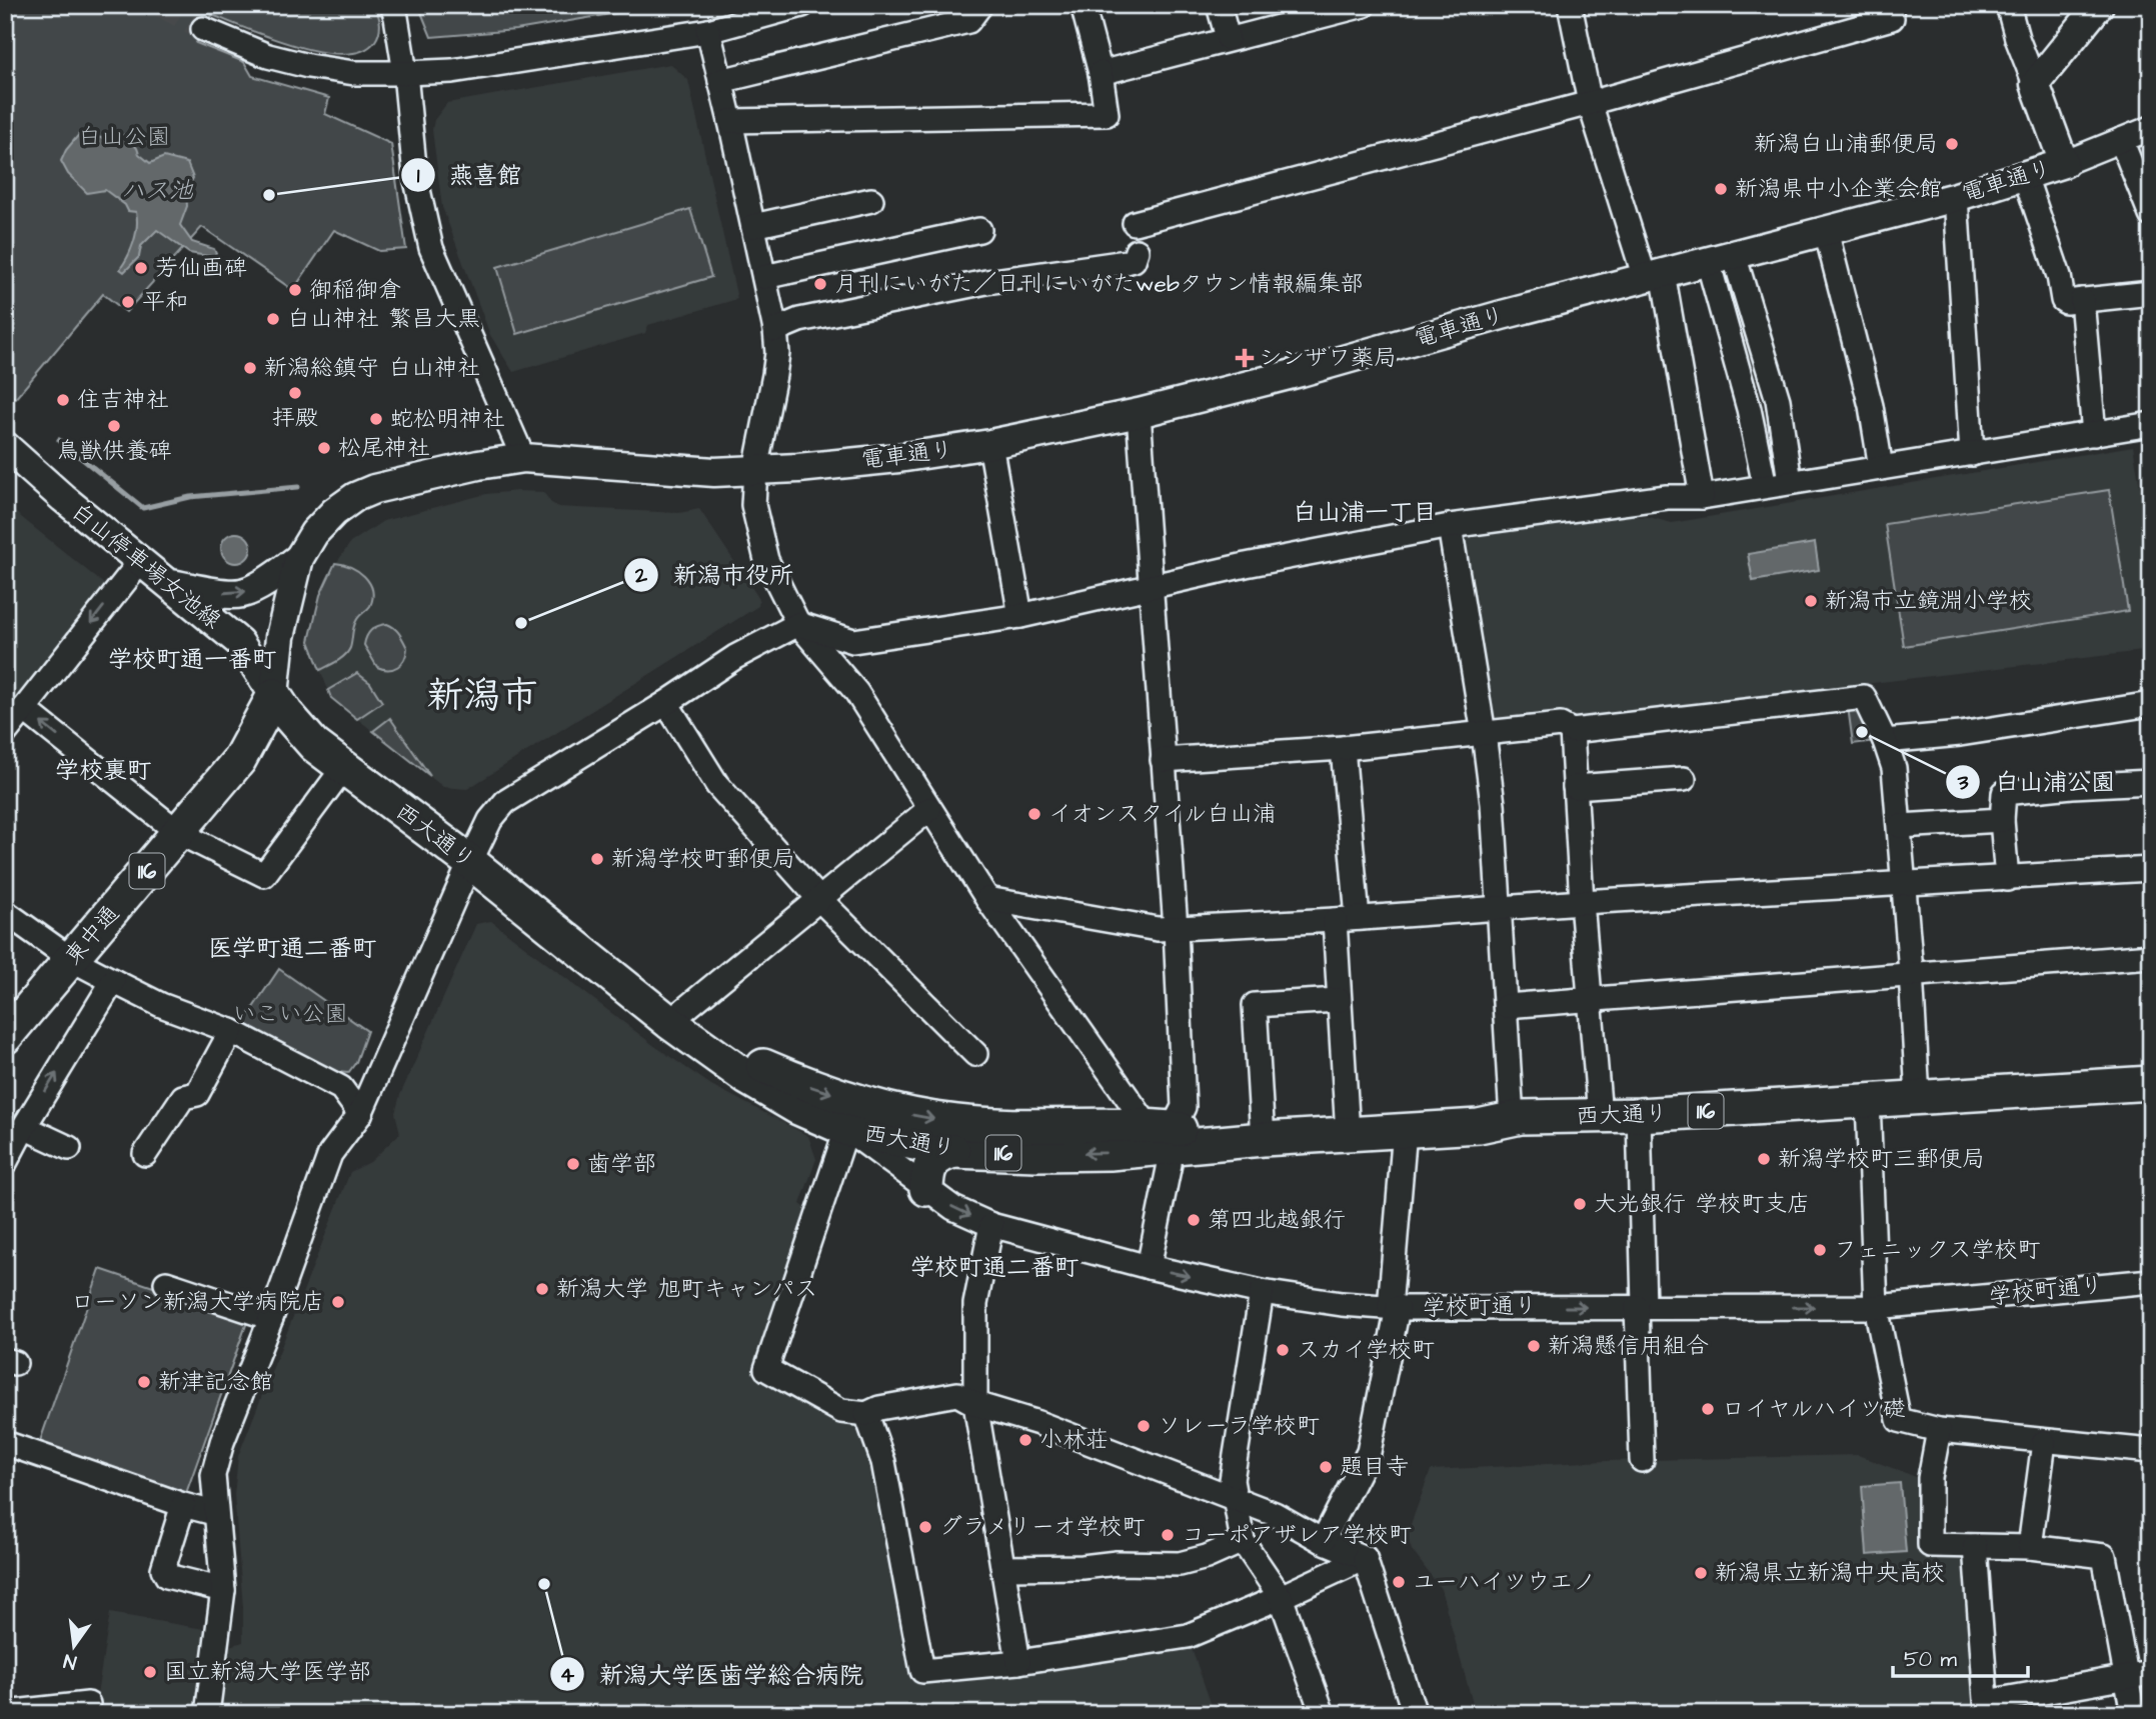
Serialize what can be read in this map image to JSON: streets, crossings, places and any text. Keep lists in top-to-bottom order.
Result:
{
  "streets": {
    "highway": ["西大通り", "116", "東中通"],
    "main road": ["電車通り", "白山停車場女池線"],
    "street": ["学校町通り"]
  },
  "crossings": [
    ["白山停車場女池線", "西大通り"],
    ["白山停車場女池線", "東中通"],
    ["西大通り", "東中通"],
    ["西大通り", "学校町通り"]
  ],
  "one_way": ["学校町通り"],
  "districts": [
    "白山浦一丁目",
    "学校町通一番町",
    "新潟市",
    "学校裏町",
    "医学町通二番町",
    "学校町通二番町"
  ],
  "water": ["ハス池"],
  "parks": ["白山公園", "いこい公園"],
  "places": {
    "other": [
      "新潟白山浦郵便局",
      "新潟県中小企業会館",
      "燕喜館",
      "芳仙画碑",
      "月刊にいがた／日刊にいがたwebタウン情報編集部",
      "御稲御倉",
      "平和",
      "白山神社 繁昌大黒",
      "新潟総鎮守 白山神社",
      "拝殿",
      "住吉神社",
      "蛇松明神社",
      "鳥獣供養碑",
      "松尾神社",
      "新潟市立鏡淵小学校",
      "新潟市役所",
      "白山浦公園",
      "イオンスタイル白山浦",
      "新潟学校町郵便局",
      "新潟学校町三郵便局",
      "歯学部",
      "大光銀行 学校町支店",
      "第四北越銀行",
      "フェニックス学校町",
      "新潟大学 旭町キャンパス",
      "ローソン新潟大学病院店",
      "新潟懸信用組合",
      "スカイ学校町",
      "新津記念館",
      "ロイヤルハイツ礎",
      "ソレーラ学校町",
      "小林荘",
      "題目寺",
      "グラメリーオ学校町",
      "コーポアザレア学校町",
      "新潟県立新潟中央高校",
      "ユーハイツウエノ",
      "新潟大学医歯学総合病院",
      "国立新潟大学医学部"
    ],
    "health": ["シンザワ薬局"]
  },
  "scale_bar": "50 m",
  "north": "bottom"
}
